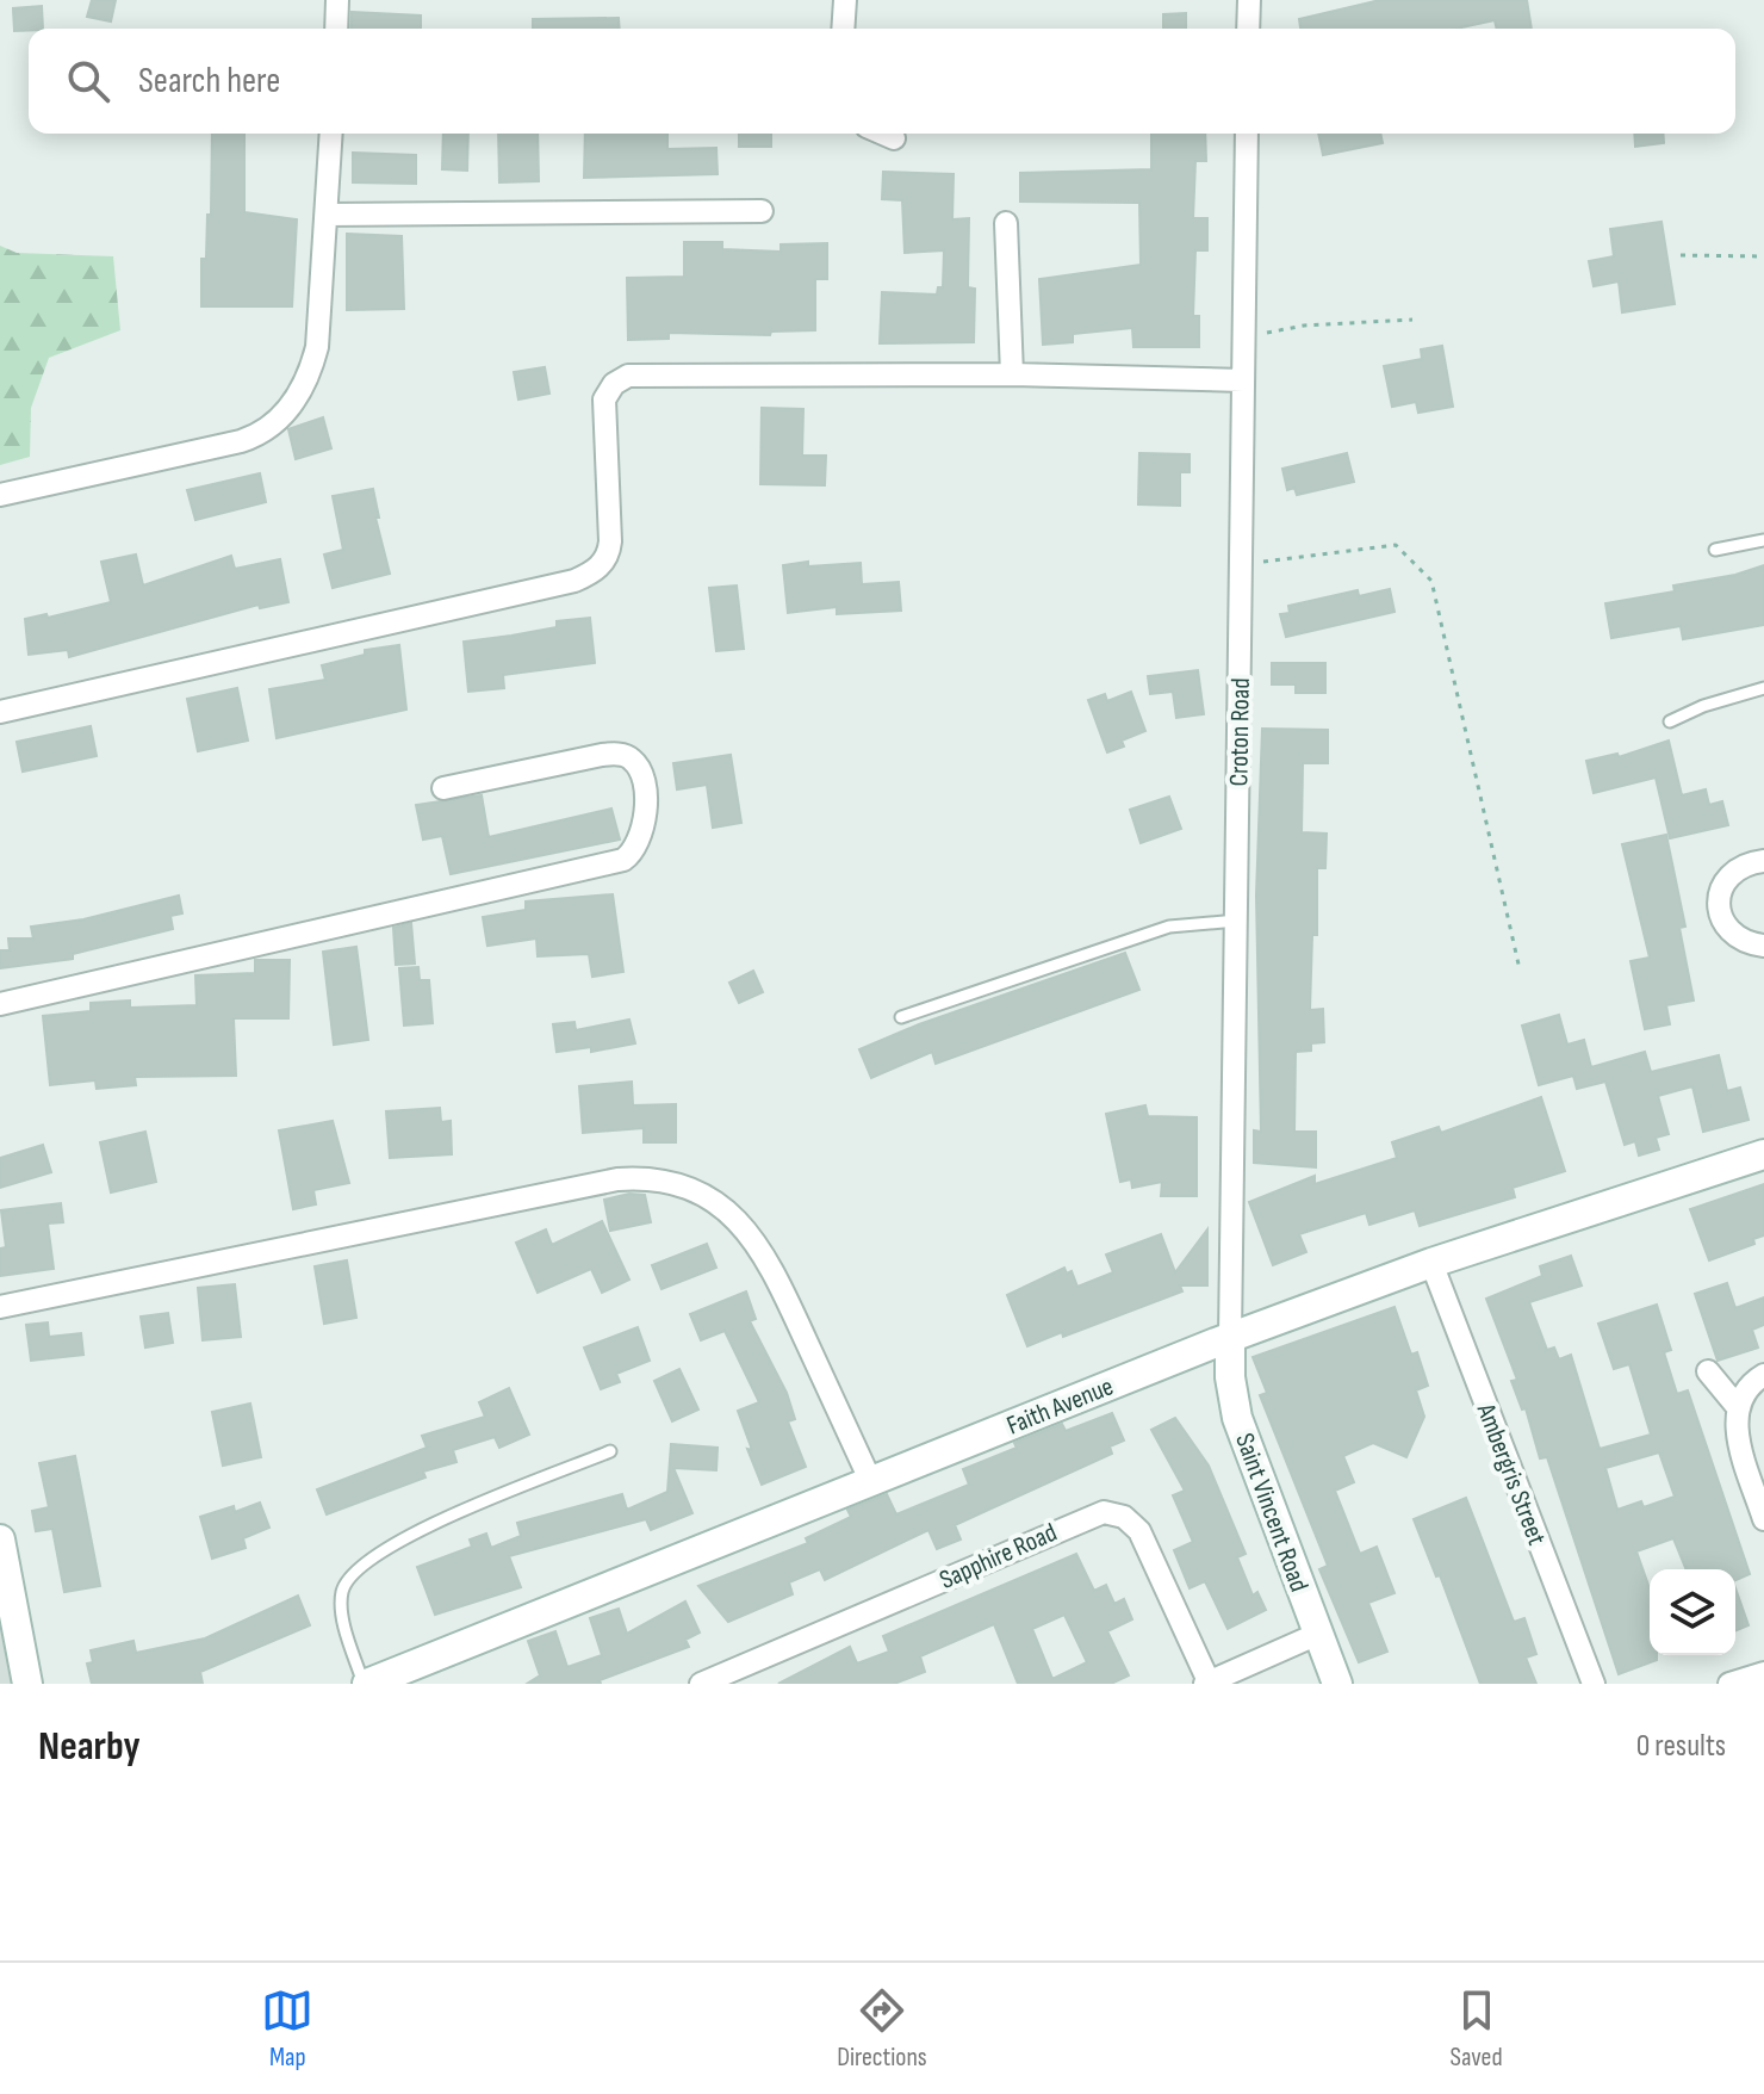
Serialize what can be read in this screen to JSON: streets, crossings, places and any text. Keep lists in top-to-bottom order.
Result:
{
  "streets": {
    "street": [
      "Croton Road",
      "Faith Avenue",
      "Ambergris Street",
      "Saint Vincent Road",
      "Sapphire Road"
    ]
  },
  "crossings": [
    ["Croton Road", "Faith Avenue"],
    ["Croton Road", "Saint Vincent Road"],
    ["Faith Avenue", "Ambergris Street"],
    ["Faith Avenue", "Saint Vincent Road"]
  ],
  "page": {
    "search": "Search here",
    "heading": ["Nearby", "0 results"],
    "nav": ["Map", "Directions", "Saved"]
  }
}
